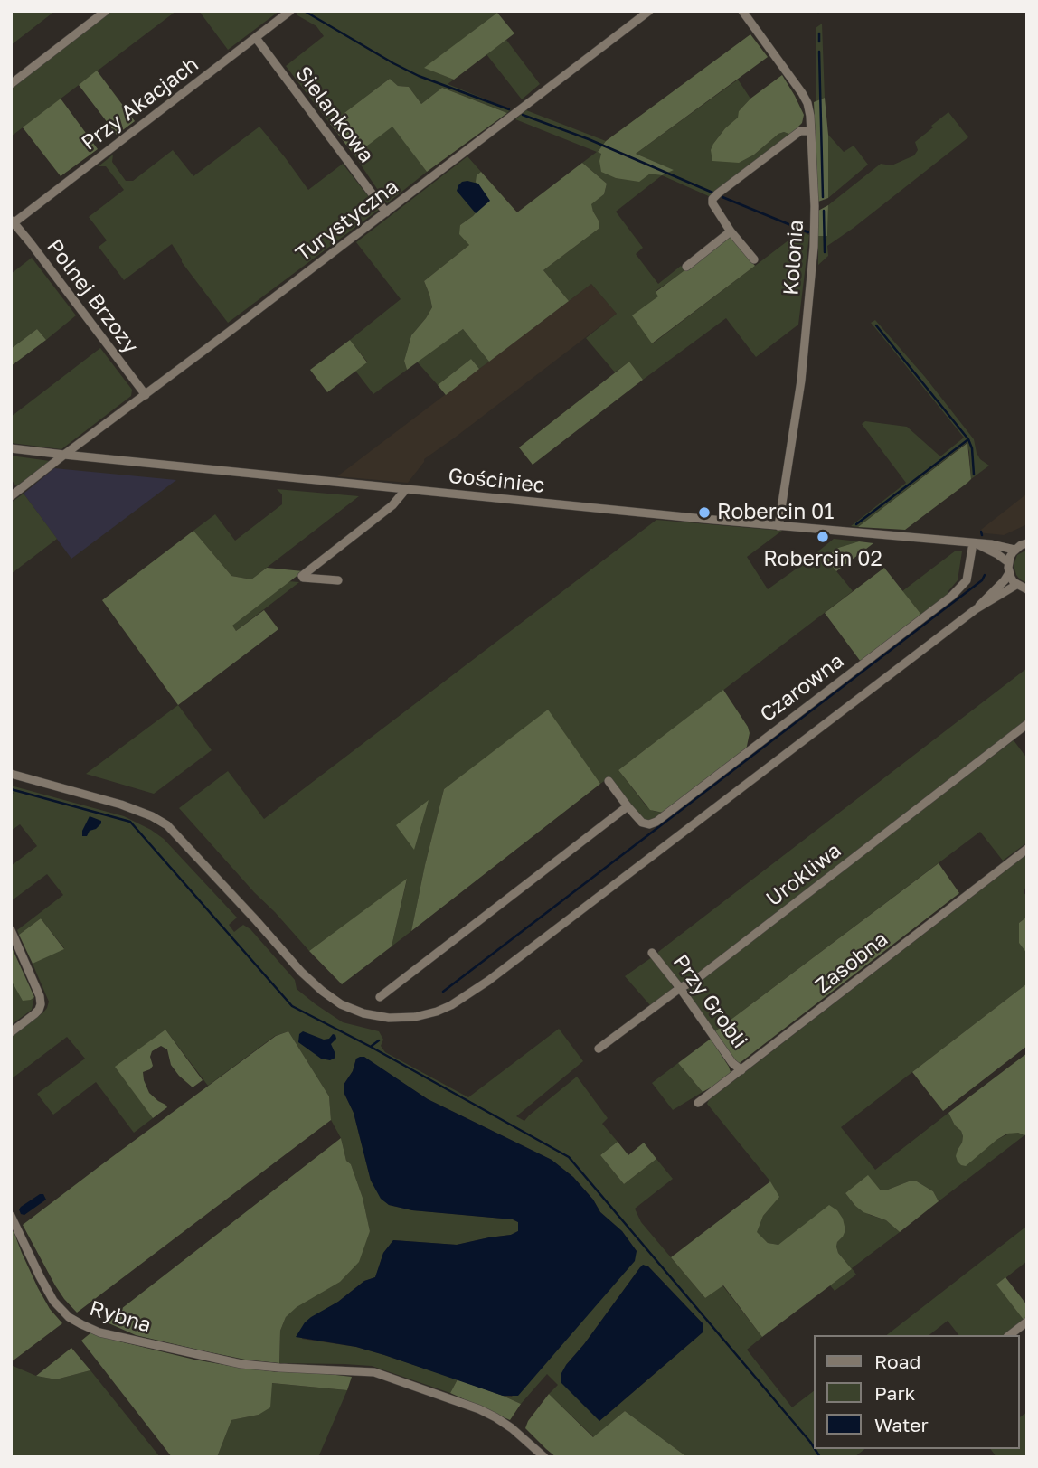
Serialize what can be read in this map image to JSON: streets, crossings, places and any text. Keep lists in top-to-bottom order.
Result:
{
  "streets": {
    "street": [
      "Przy Akacjach",
      "Sielankowa",
      "Turystyczna",
      "Kolonia",
      "Polnej Brzozy",
      "Gościniec",
      "Czarowna",
      "Urokliwa",
      "Zasobna",
      "Przy Grobli",
      "Rybna"
    ]
  },
  "crossings": [
    ["Przy Akacjach", "Sielankowa"],
    ["Przy Akacjach", "Polnej Brzozy"],
    ["Sielankowa", "Turystyczna"],
    ["Turystyczna", "Polnej Brzozy"],
    ["Turystyczna", "Gościniec"],
    ["Kolonia", "Gościniec"],
    ["Gościniec", "Czarowna"],
    ["Urokliwa", "Przy Grobli"],
    ["Zasobna", "Przy Grobli"]
  ],
  "places": ["Robercin 01", "Robercin 02"],
  "legend": ["Road", "Park", "Water"]
}
